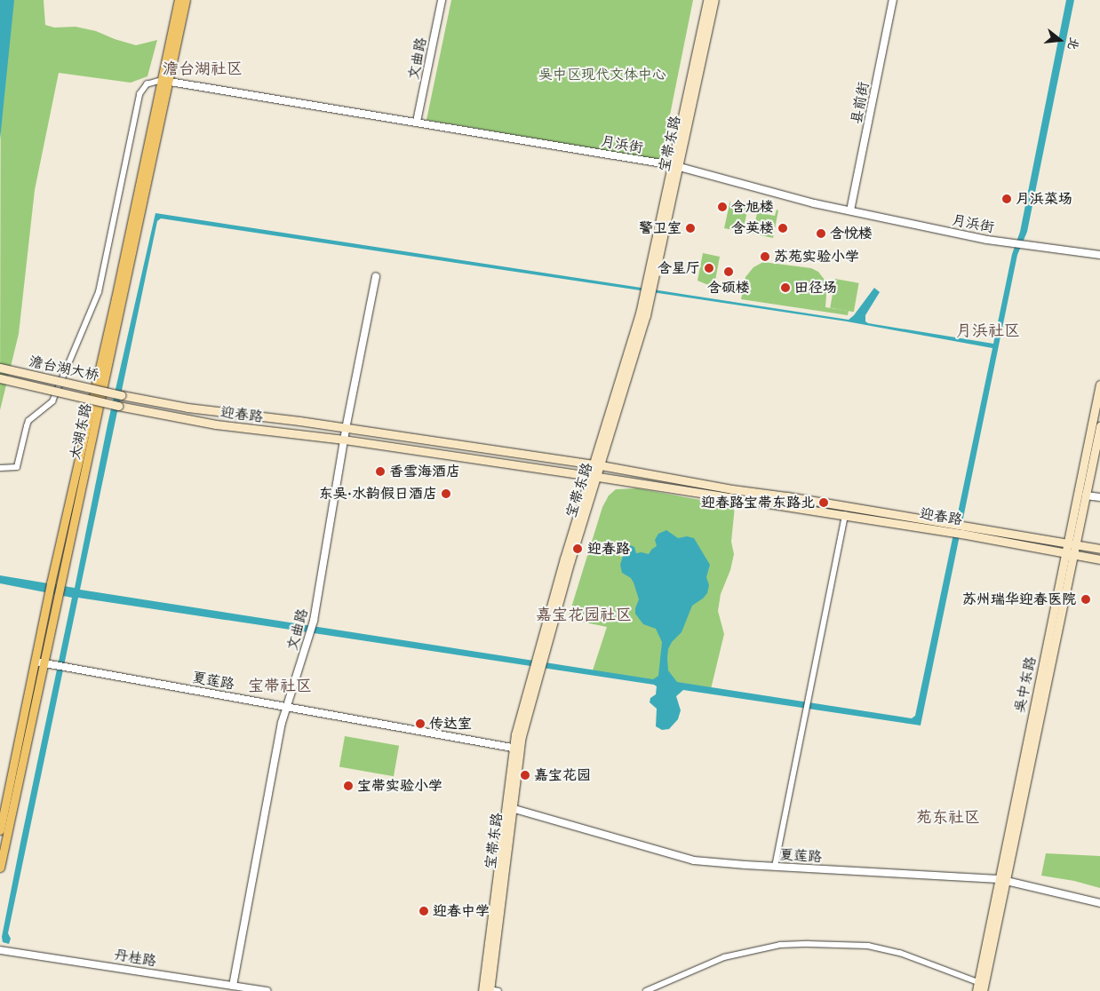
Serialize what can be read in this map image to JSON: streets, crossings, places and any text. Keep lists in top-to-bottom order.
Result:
{
  "streets": {
    "main road": [
      "宝带东路",
      "澹台湖大桥",
      "迎春路",
      "太湖东路",
      "吴中东路"
    ],
    "street": [
      "文曲路",
      "县前街",
      "月浜街",
      "夏莲路",
      "丹桂路"
    ]
  },
  "crossings": [
    ["文曲路", "月浜街"],
    ["文曲路", "迎春路"],
    ["文曲路", "夏莲路"],
    ["文曲路", "丹桂路"],
    ["县前街", "月浜街"],
    ["宝带东路", "月浜街"],
    ["宝带东路", "迎春路"],
    ["宝带东路", "夏莲路"],
    ["月浜街", "太湖东路"],
    ["澹台湖大桥", "迎春路"],
    ["迎春路", "吴中东路"],
    ["太湖东路", "夏莲路"],
    ["夏莲路", "吴中东路"]
  ],
  "districts": [
    "澹台湖社区",
    "月浜社区",
    "嘉宝花园社区",
    "宝带社区",
    "苑东社区"
  ],
  "parks": ["吴中区现代文体中心"],
  "places": [
    "月浜菜场",
    "含旭楼",
    "警卫室",
    "含英楼",
    "含悦楼",
    "苏苑实验小学",
    "含星厅",
    "含硕楼",
    "田径场",
    "香雪海酒店",
    "东吴·水韵假日酒店",
    "迎春路宝带东路北",
    "迎春路",
    "苏州瑞华迎春医院",
    "传达室",
    "嘉宝花园",
    "宝带实验小学",
    "迎春中学"
  ],
  "north": "right"
}
